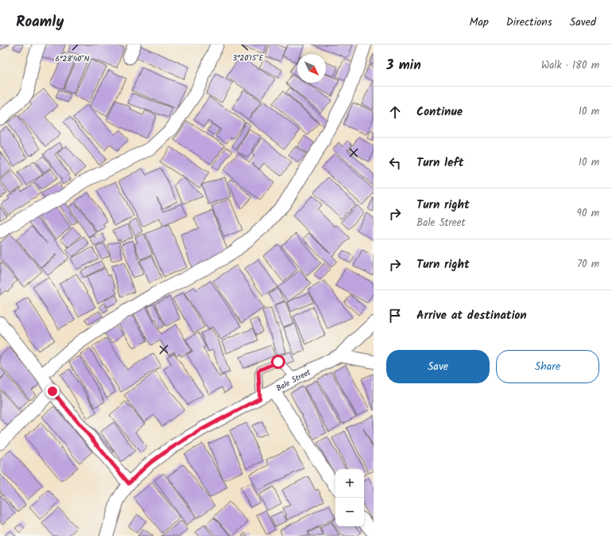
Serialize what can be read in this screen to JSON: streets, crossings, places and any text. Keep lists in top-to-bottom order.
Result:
{
  "streets": {
    "street": ["Bale Street"]
  },
  "north": "bottom right",
  "page": {
    "header": "Roamly",
    "nav": ["Map", "Directions", "Saved"],
    "heading": ["3 min", "Walk · 180 m"],
    "list": [
      ["Continue", "10 m"],
      ["Turn left", "10 m"],
      ["Turn right", "Bale Street", "90 m"],
      ["Turn right", "70 m"],
      "Arrive at destination"
    ],
    "buttons": ["Save", "Share"],
    "map_buttons": ["+", "−"]
  },
  "coordinates": ["3°20'15\"E", "6°28'40\"N"]
}
